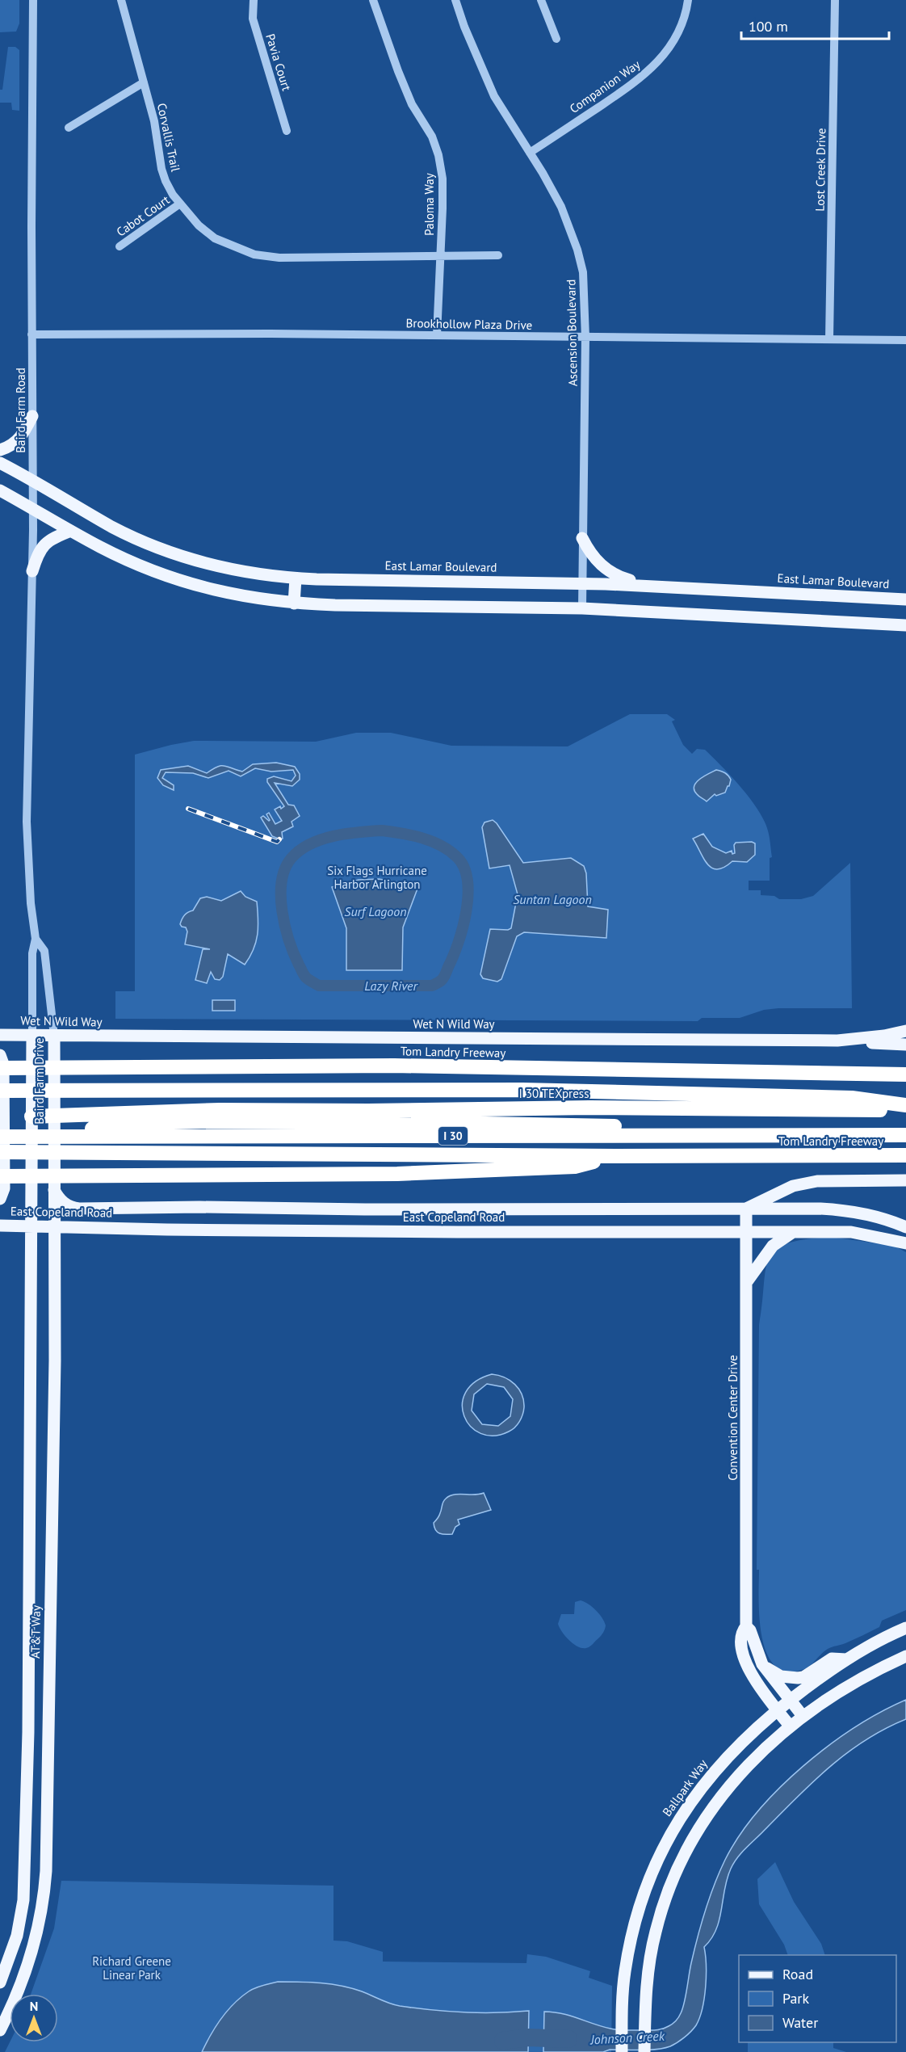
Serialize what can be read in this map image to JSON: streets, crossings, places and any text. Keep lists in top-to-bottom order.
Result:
{
  "streets": {
    "highway": ["Tom Landry Freeway", "I 30 TEXpress", "I 30"],
    "main road": [
      "East Lamar Boulevard",
      "Wet N Wild Way",
      "Baird Farm Drive",
      "East Copeland Road",
      "Convention Center Drive",
      "AT&T Way",
      "Ballpark Way"
    ],
    "street": [
      "Pavia Court",
      "Companion Way",
      "Corvallis Trail",
      "Lost Creek Drive",
      "Paloma Way",
      "Cabot Court",
      "Brookhollow Plaza Drive",
      "Ascension Boulevard",
      "Baird Farm Road"
    ]
  },
  "crossings": [
    ["Companion Way", "Ascension Boulevard"],
    ["Corvallis Trail", "Paloma Way"],
    ["Corvallis Trail", "Cabot Court"],
    ["Lost Creek Drive", "Brookhollow Plaza Drive"],
    ["Paloma Way", "Brookhollow Plaza Drive"],
    ["Brookhollow Plaza Drive", "Ascension Boulevard"],
    ["Brookhollow Plaza Drive", "Baird Farm Road"],
    ["Ascension Boulevard", "East Lamar Boulevard"],
    ["Baird Farm Road", "East Lamar Boulevard"],
    ["Baird Farm Road", "Baird Farm Drive"],
    ["Wet N Wild Way", "Baird Farm Drive"],
    ["Baird Farm Drive", "East Copeland Road"],
    ["Baird Farm Drive", "AT&T Way"],
    ["East Copeland Road", "Convention Center Drive"],
    ["East Copeland Road", "AT&T Way"],
    ["Convention Center Drive", "Ballpark Way"]
  ],
  "water": [
    "Suntan Lagoon",
    "Surf Lagoon",
    "Lazy River",
    "Johnson Creek"
  ],
  "parks": ["Six Flags Hurricane Harbor Arlington", "Richard Greene Linear Park"],
  "legend": ["Road", "Park", "Water"],
  "scale_bar": "100 m",
  "north": "top"
}
